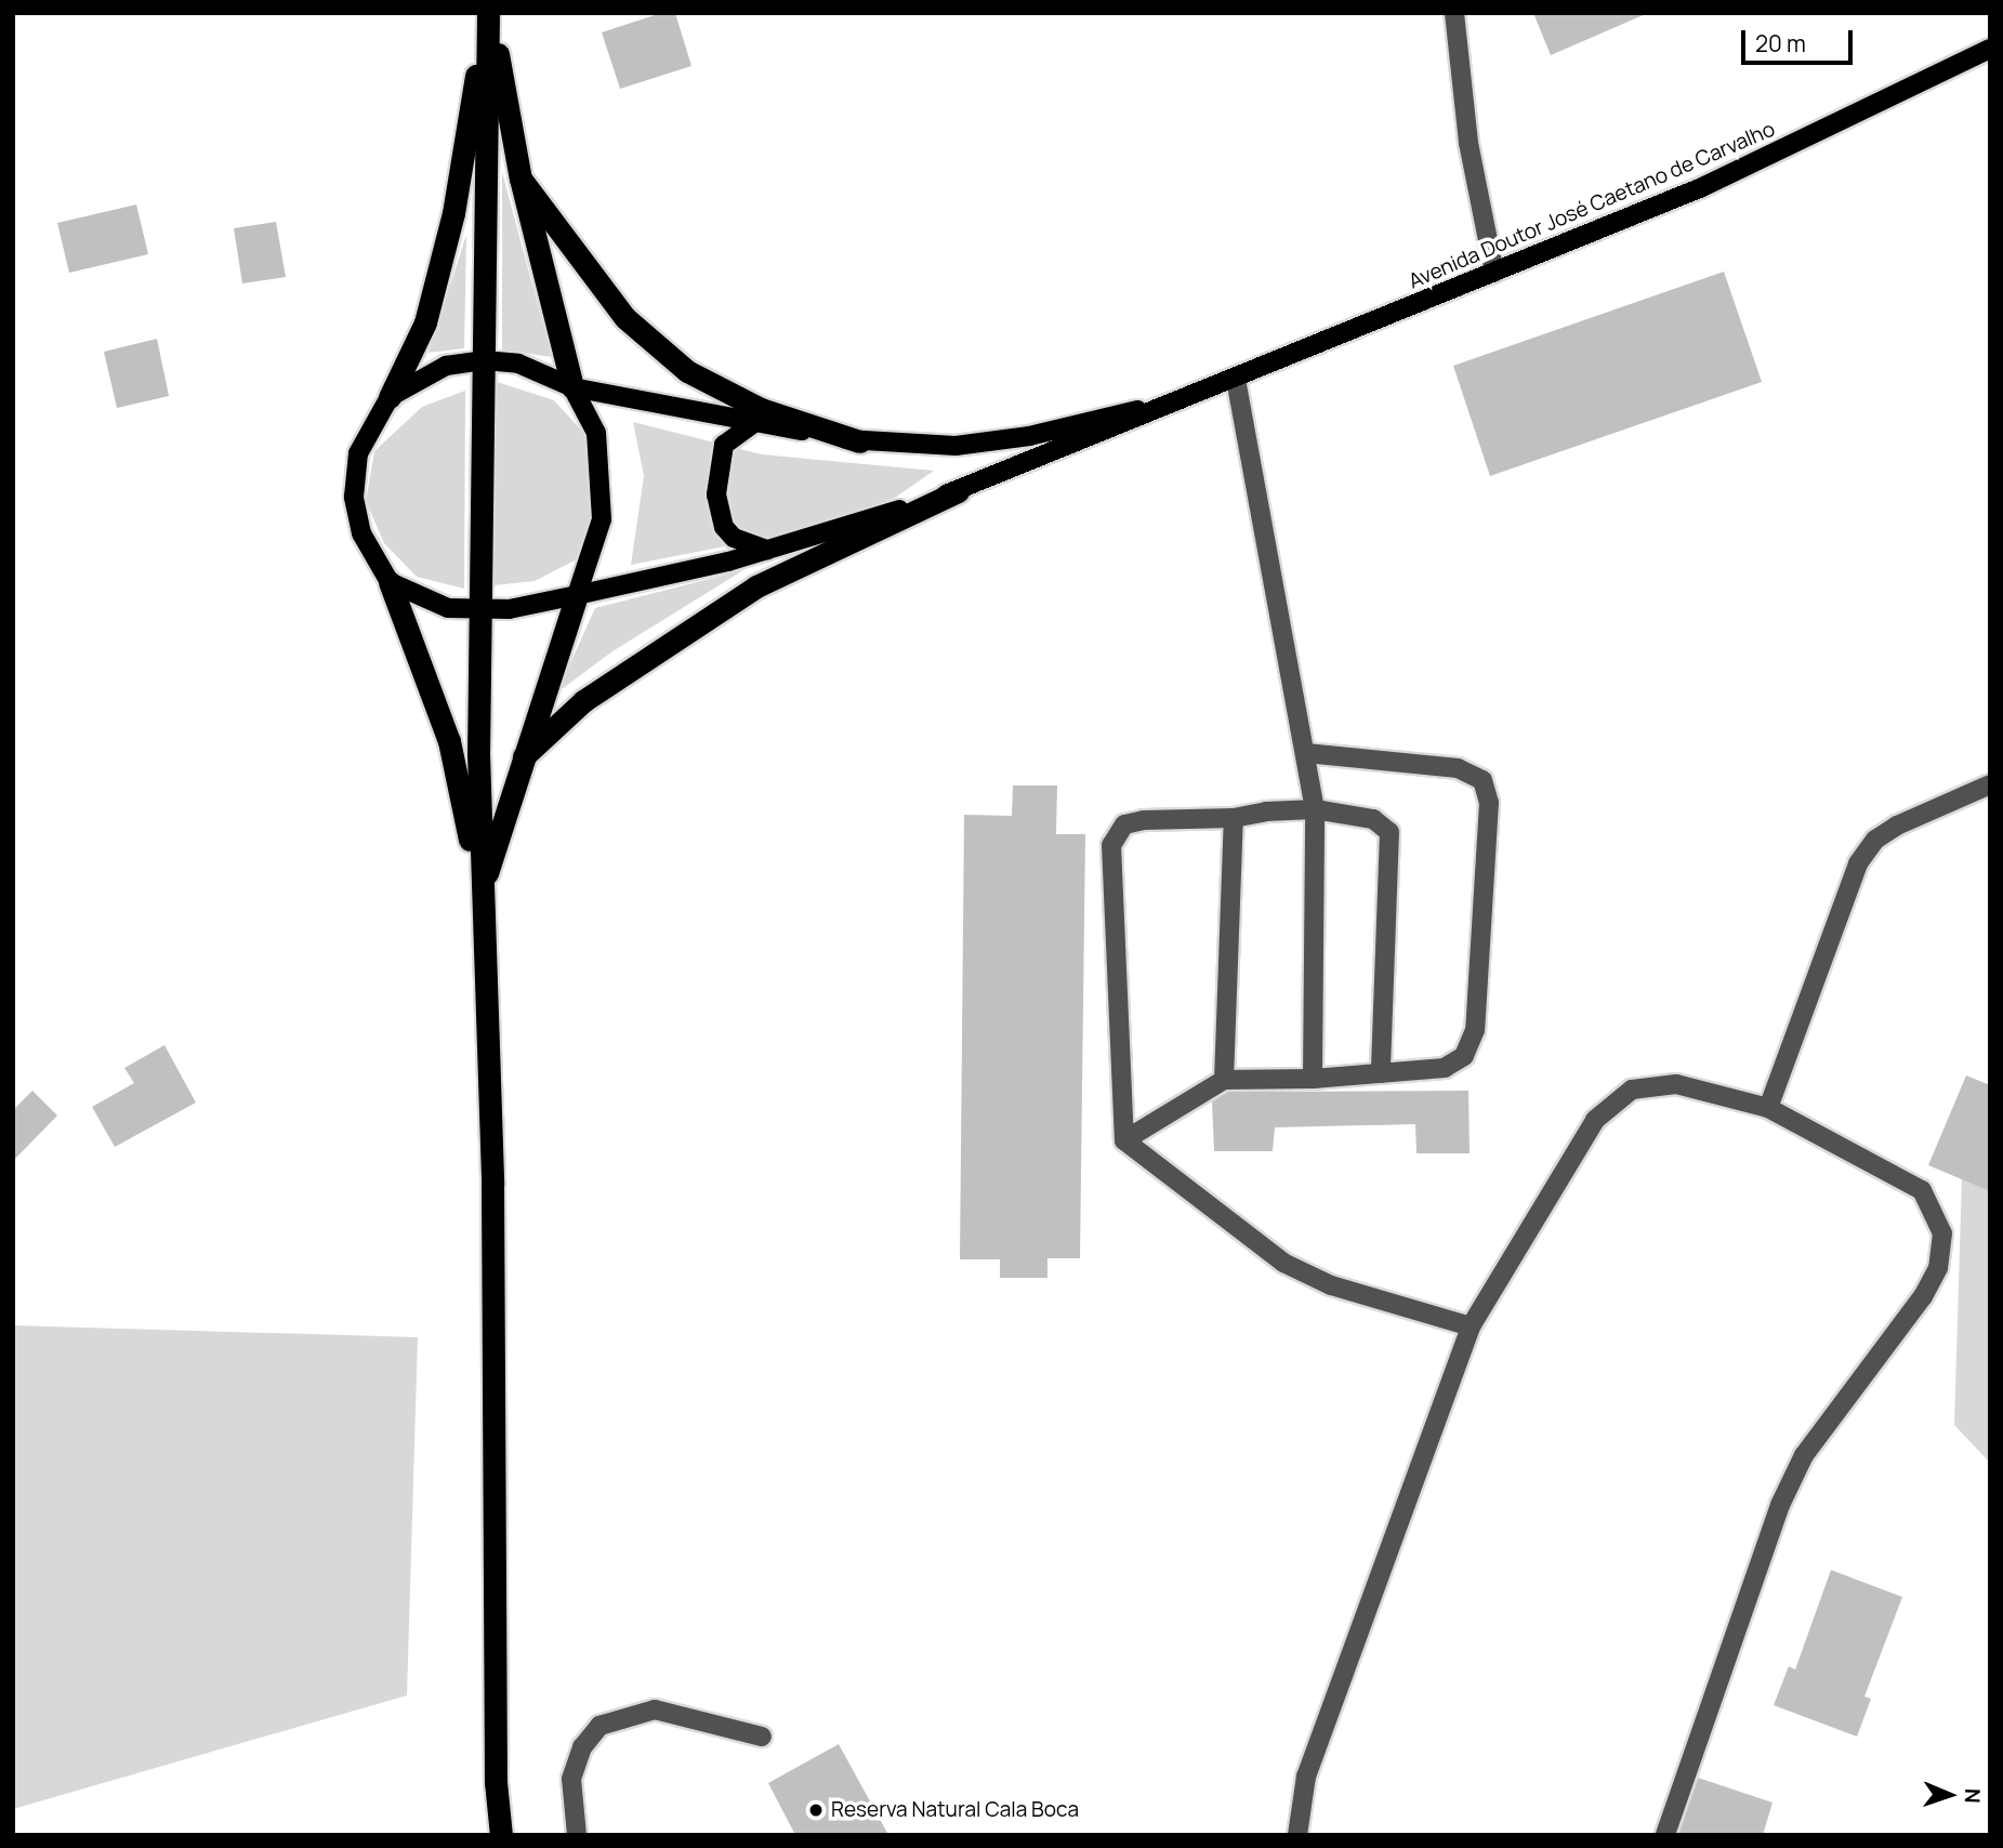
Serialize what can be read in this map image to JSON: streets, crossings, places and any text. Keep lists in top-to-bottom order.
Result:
{
  "streets": {
    "main road": ["Avenida Doutor José Caetano de Carvalho"]
  },
  "places": ["Reserva Natural Cala Boca"],
  "scale_bar": "20 m",
  "north": "right"
}
